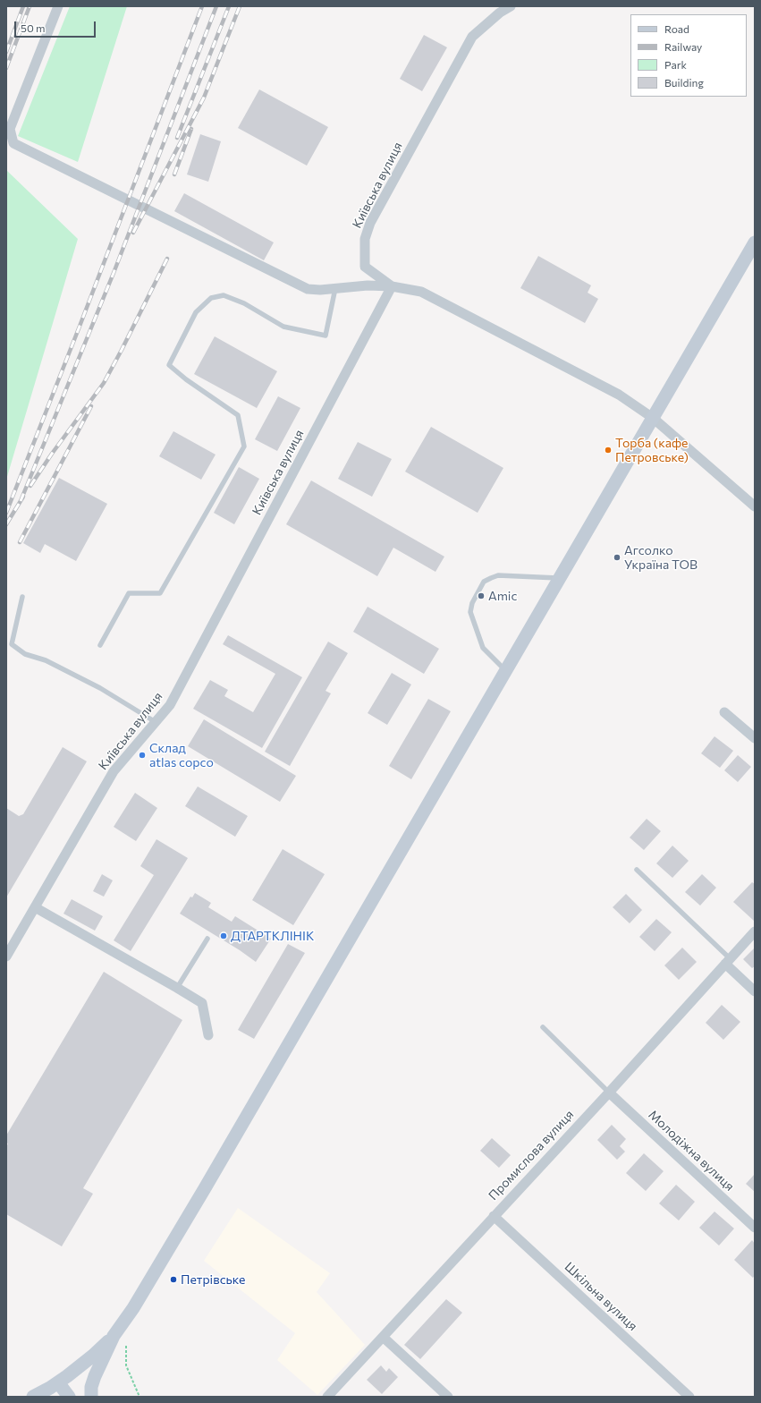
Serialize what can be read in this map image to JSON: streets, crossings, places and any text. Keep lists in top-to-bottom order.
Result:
{
  "streets": {
    "street": [
      "Київська вулиця",
      "Молодіжна вулиця",
      "Промислова вулиця",
      "Шкільна вулиця"
    ]
  },
  "crossings": [
    ["Молодіжна вулиця", "Промислова вулиця"],
    ["Промислова вулиця", "Шкільна вулиця"]
  ],
  "places": [
    "Торба (кафе Петровське)",
    "Агсолко Україна ТОВ",
    "Amic",
    "Склад atlas copco",
    "ДТАРТКЛІНІК",
    "Петрівське"
  ],
  "legend": [
    "Road",
    "Railway",
    "Park",
    "Building"
  ],
  "scale_bar": "50 m"
}
